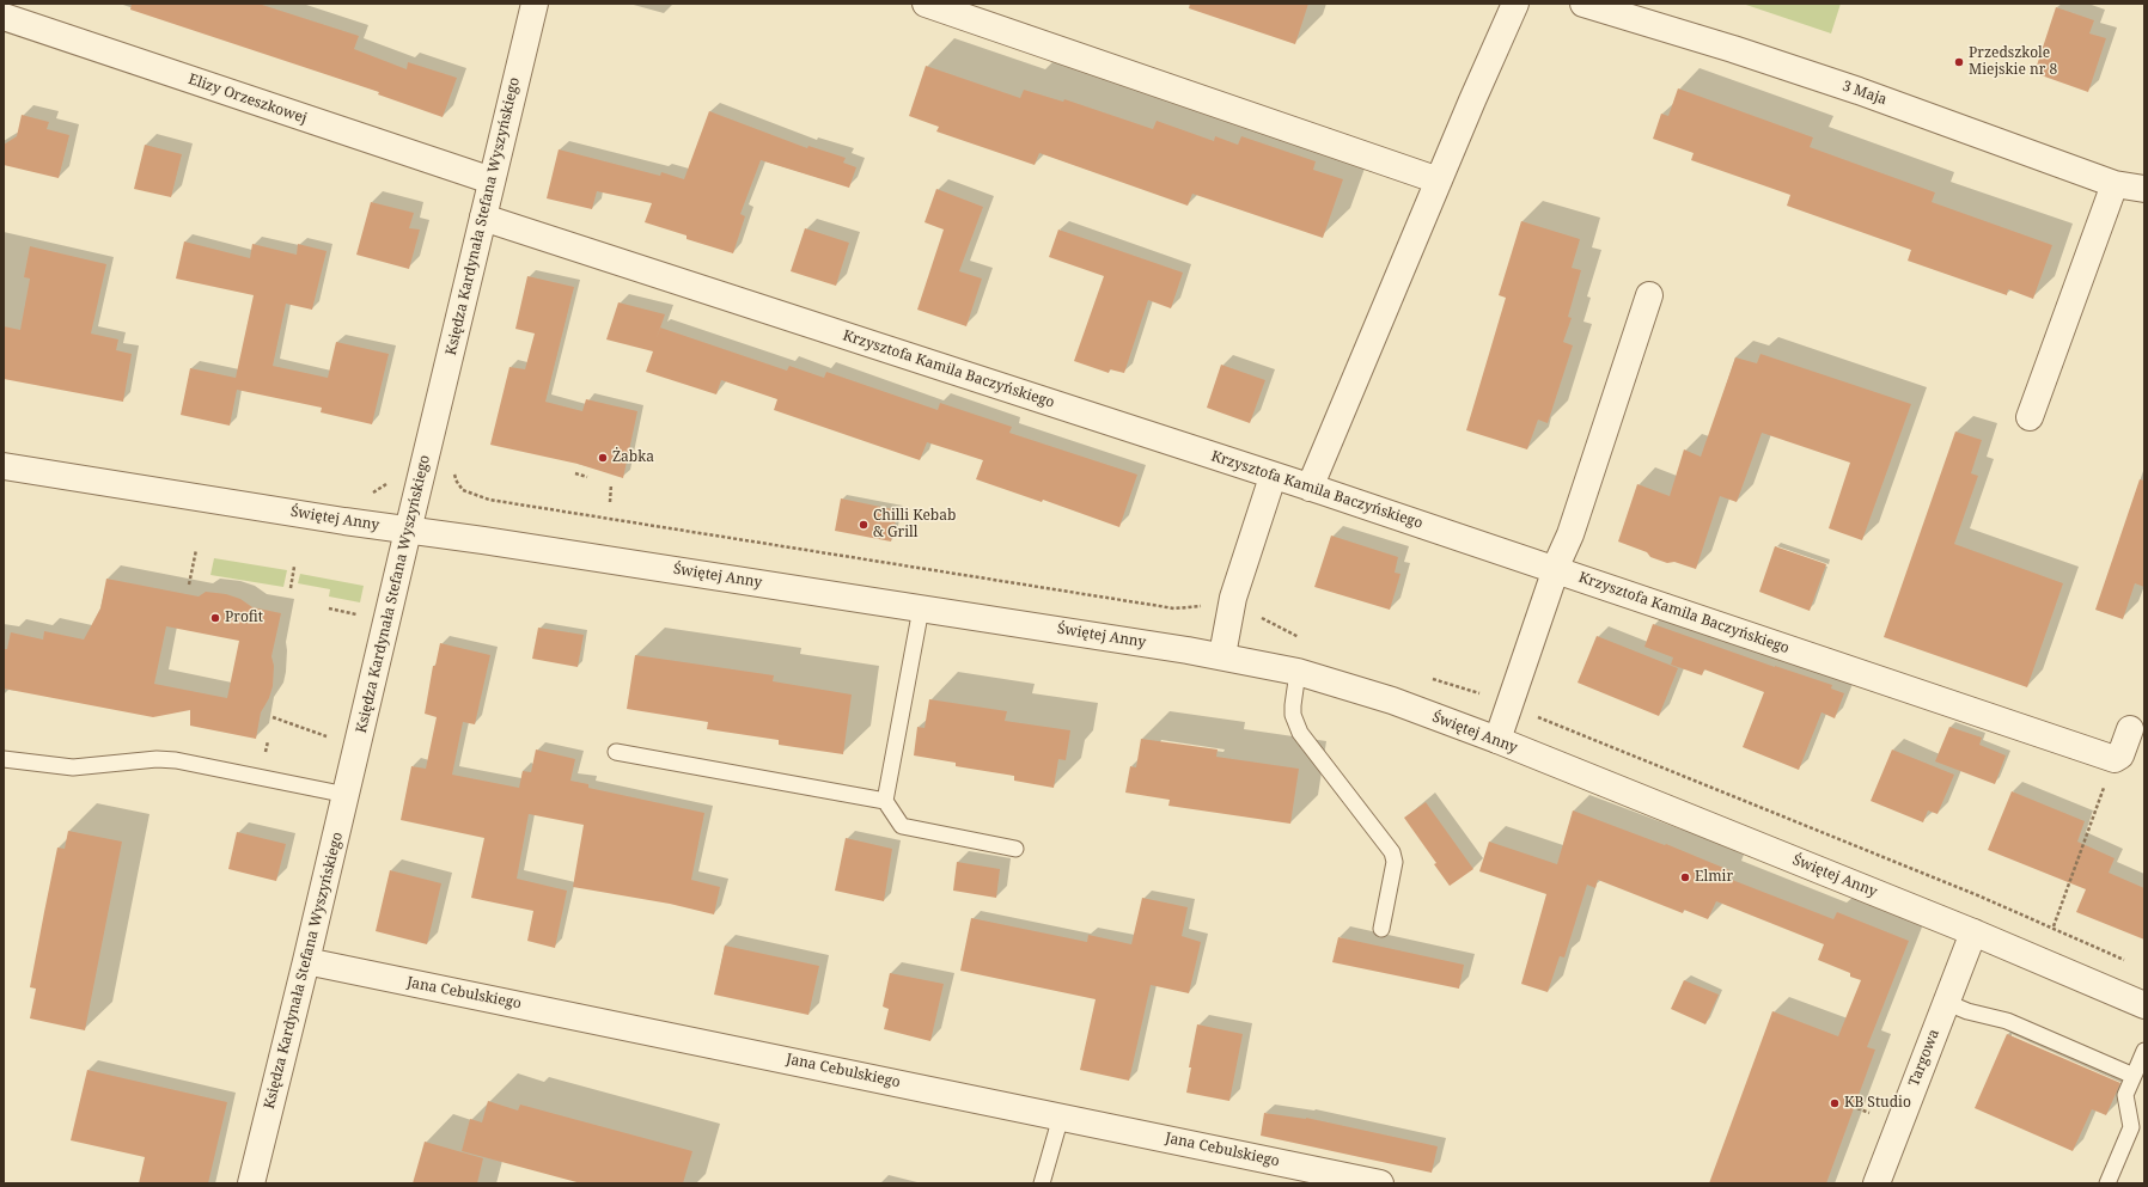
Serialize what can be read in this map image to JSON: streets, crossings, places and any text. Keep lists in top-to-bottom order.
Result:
{
  "streets": {
    "street": [
      "3 Maja",
      "Elizy Orzeszkowej",
      "Księdza Kardynała Stefana Wyszyńskiego",
      "Krzysztofa Kamila Baczyńskiego",
      "Świętej Anny",
      "Jana Cebulskiego",
      "Targowa"
    ]
  },
  "crossings": [
    ["Elizy Orzeszkowej", "Księdza Kardynała Stefana Wyszyńskiego"],
    ["Księdza Kardynała Stefana Wyszyńskiego", "Krzysztofa Kamila Baczyńskiego"],
    ["Księdza Kardynała Stefana Wyszyńskiego", "Świętej Anny"],
    ["Księdza Kardynała Stefana Wyszyńskiego", "Jana Cebulskiego"],
    ["Świętej Anny", "Targowa"]
  ],
  "places": [
    "Przedszkole Miejskie nr 8",
    "Żabka",
    "Chilli Kebab & Grill",
    "Profit",
    "Elmir",
    "KB Studio"
  ]
}
